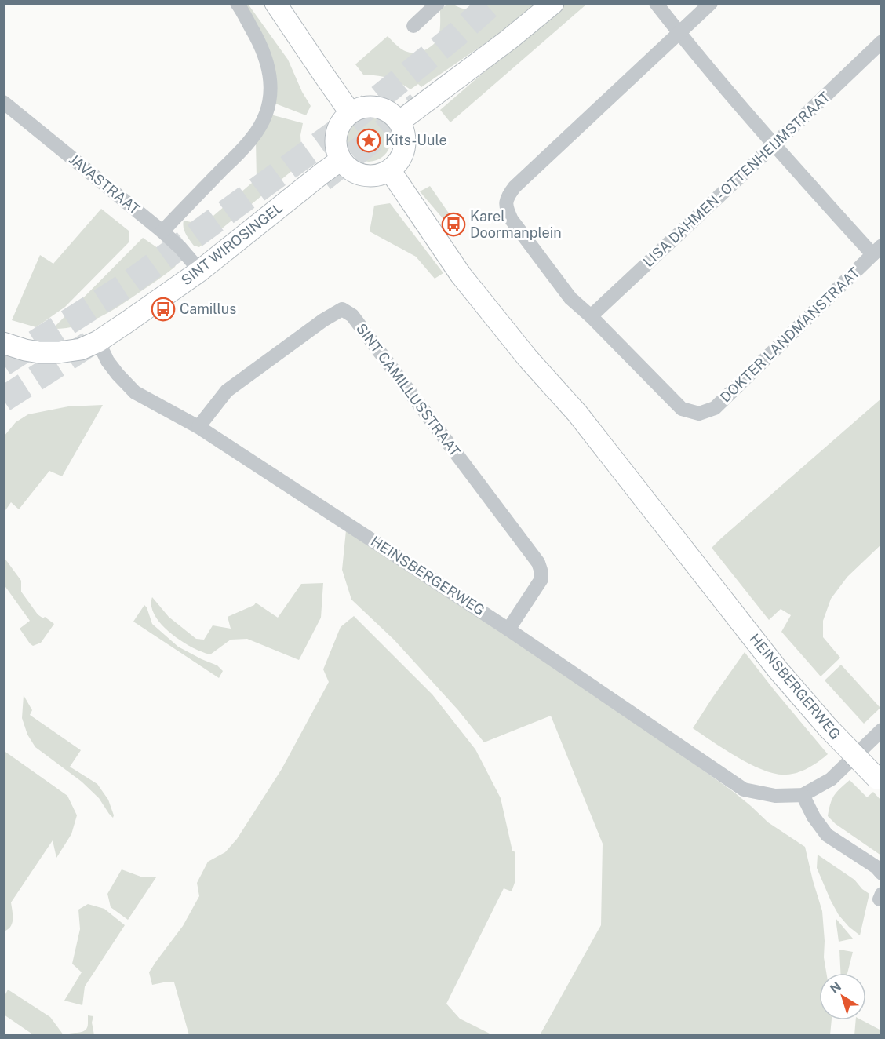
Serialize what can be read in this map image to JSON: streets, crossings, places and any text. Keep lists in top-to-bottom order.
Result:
{
  "streets": {
    "main road": ["SINT WIROSINGEL", "HEINSBERGERWEG"],
    "street": [
      "LISA DAHMEN - OTTENHEIJMSTRAAT",
      "JAVASTRAAT",
      "DOKTER LANDMANSTRAAT",
      "SINT CAMILLUSSTRAAT"
    ]
  },
  "crossings": [
    ["LISA DAHMEN - OTTENHEIJMSTRAAT", "DOKTER LANDMANSTRAAT"],
    ["JAVASTRAAT", "SINT WIROSINGEL"],
    ["SINT WIROSINGEL", "HEINSBERGERWEG"],
    ["SINT CAMILLUSSTRAAT", "HEINSBERGERWEG"]
  ],
  "places": {
    "place": ["Kits-Uule"],
    "bus stop": ["Karel Doormanplein", "Camillus"]
  },
  "north": "top left"
}
